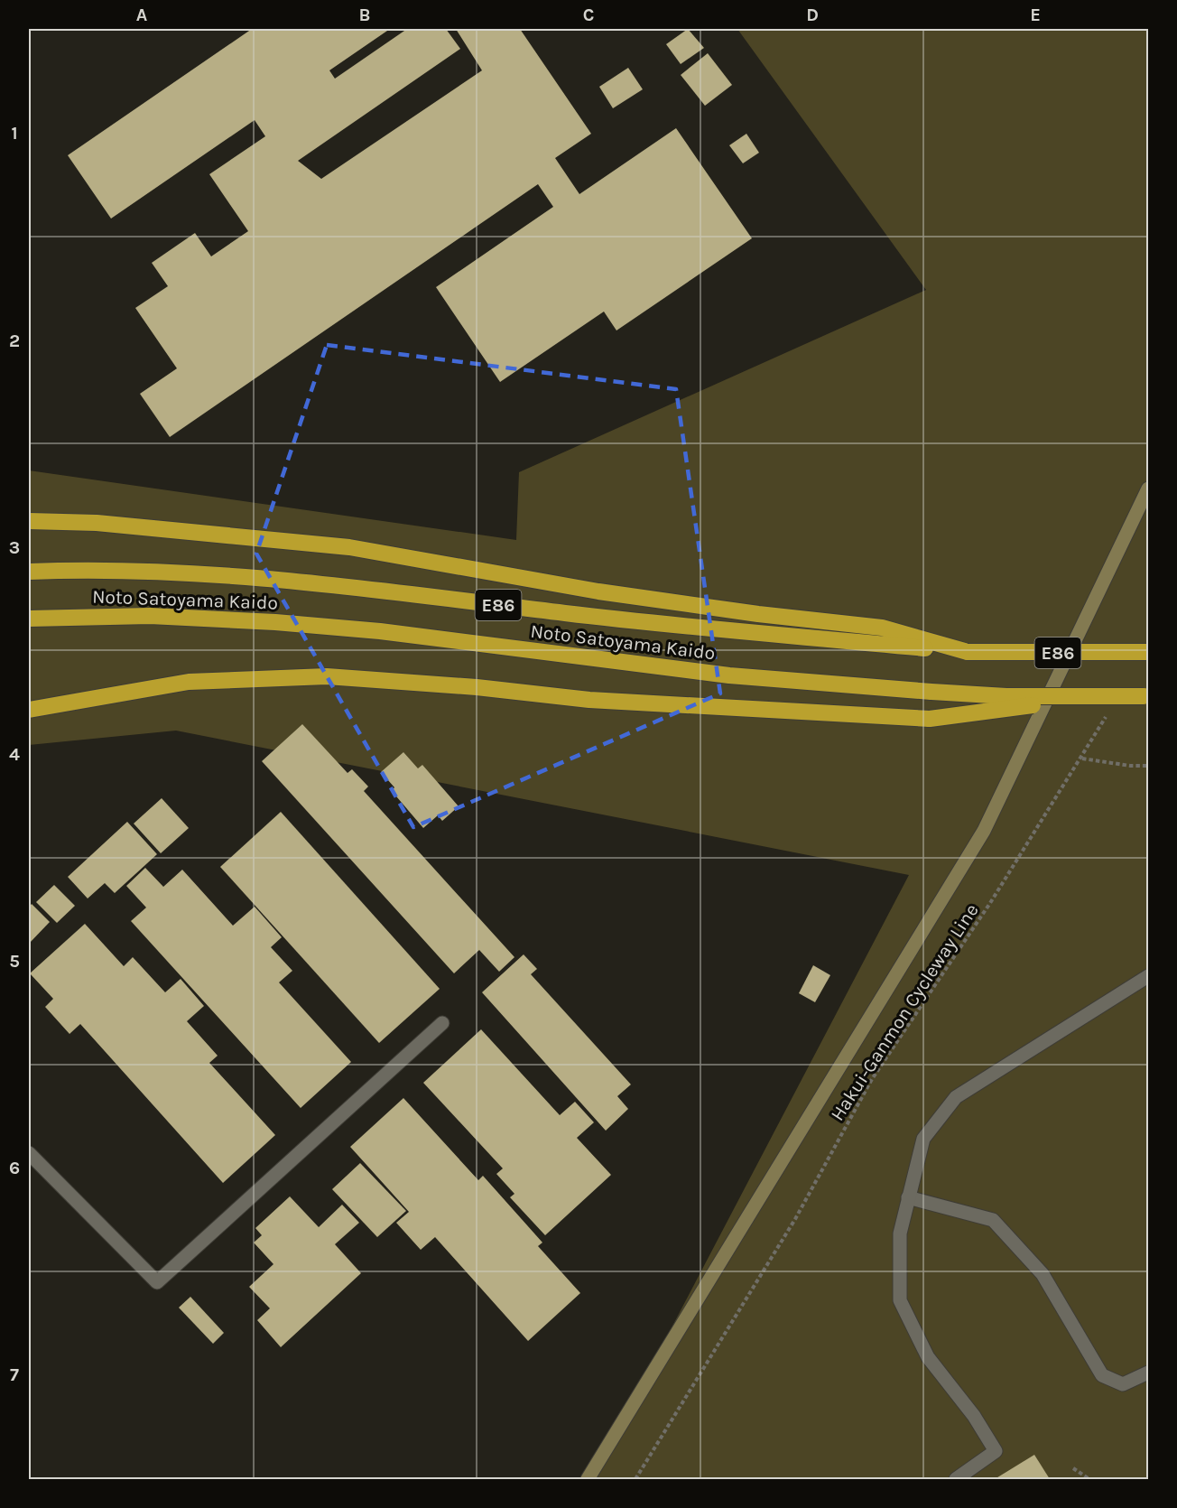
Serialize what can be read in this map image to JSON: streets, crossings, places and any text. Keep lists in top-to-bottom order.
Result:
{
  "streets": {
    "highway": ["Noto Satoyama Kaido", "E86"],
    "path": ["Hakui-Ganmon Cycleway Line"]
  },
  "grid": {
    "columns": [
      "A",
      "B",
      "C",
      "D",
      "E"
    ],
    "rows": [
      "1",
      "2",
      "3",
      "4",
      "5",
      "6",
      "7"
    ]
  }
}
